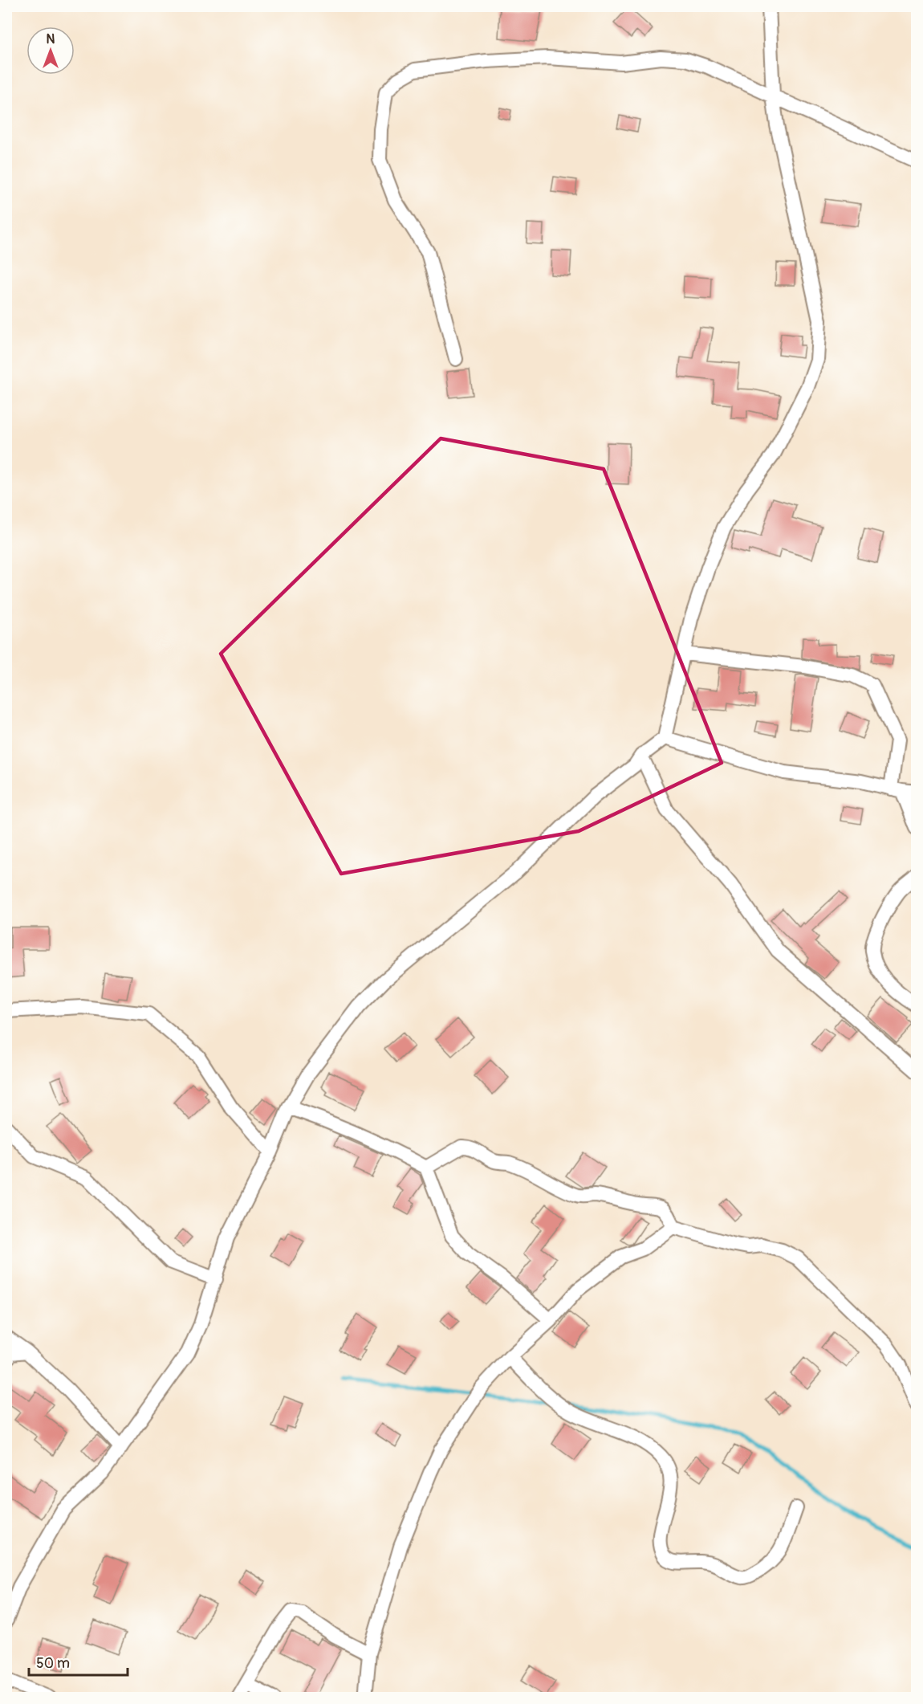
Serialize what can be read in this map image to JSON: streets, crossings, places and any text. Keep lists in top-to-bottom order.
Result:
{
  "scale_bar": "50 m",
  "north": "top"
}
